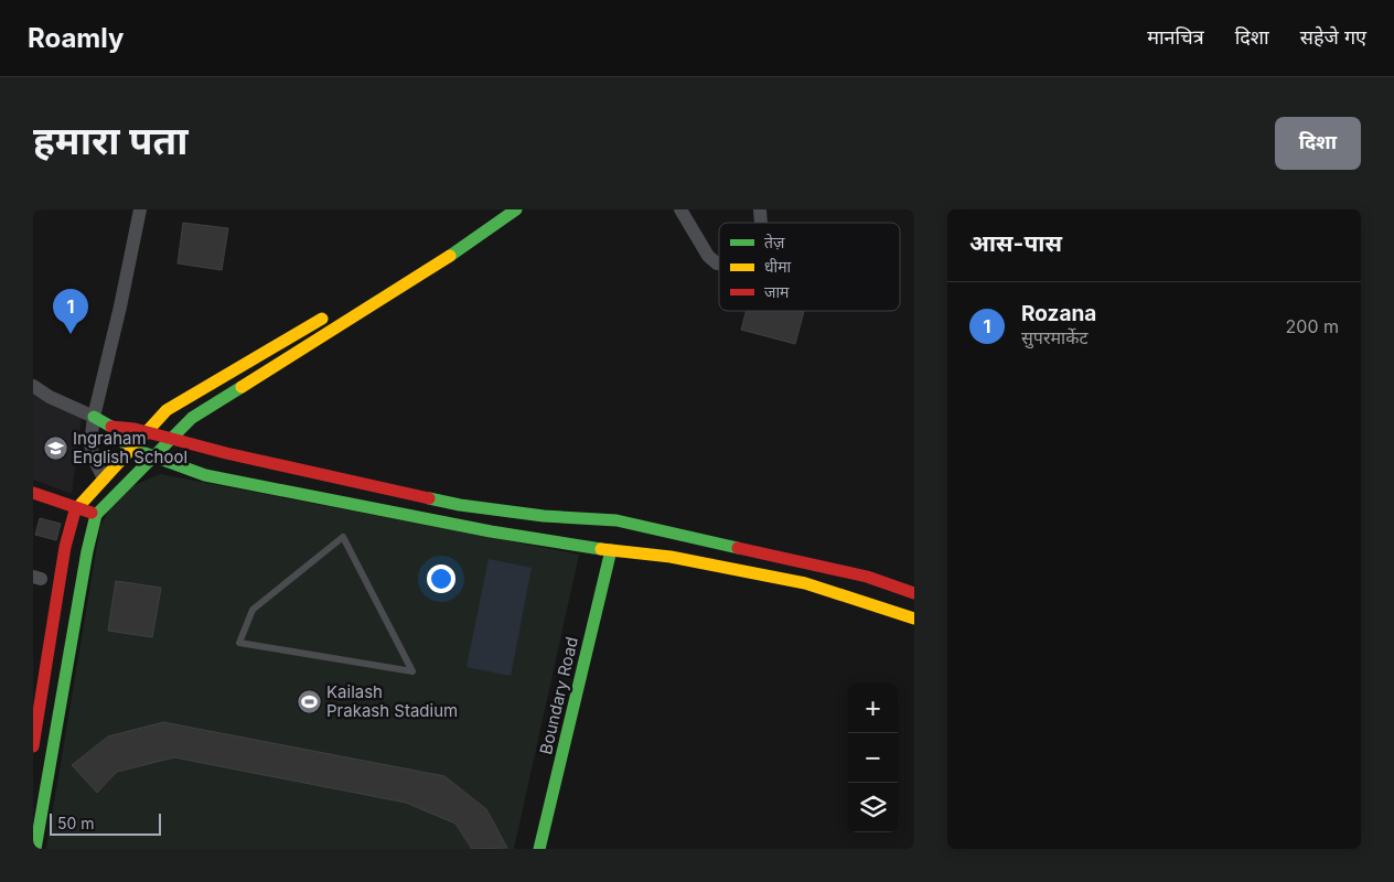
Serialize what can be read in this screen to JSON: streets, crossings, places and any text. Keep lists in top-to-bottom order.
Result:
{
  "streets": {
    "street": ["Boundary Road"]
  },
  "places": {
    "school or university": ["Ingraham English School"],
    "sports": ["Kailash Prakash Stadium"]
  },
  "legend": ["तेज़", "धीमा", "जाम"],
  "scale_bar": "50 m",
  "page": {
    "header": "Roamly",
    "nav": ["मानचित्र", "दिशा", "सहेजे गए"],
    "title": "हमारा पता",
    "buttons": "दिशा",
    "heading": "आस-पास",
    "list": [
      {
        "mark": "1",
        "name": "Rozana",
        "note": "सुपरमार्केट",
        "value": "200 m"
      }
    ],
    "pins": "1",
    "map_buttons": ["+", "−"],
    "scale": "50 m"
  }
}
